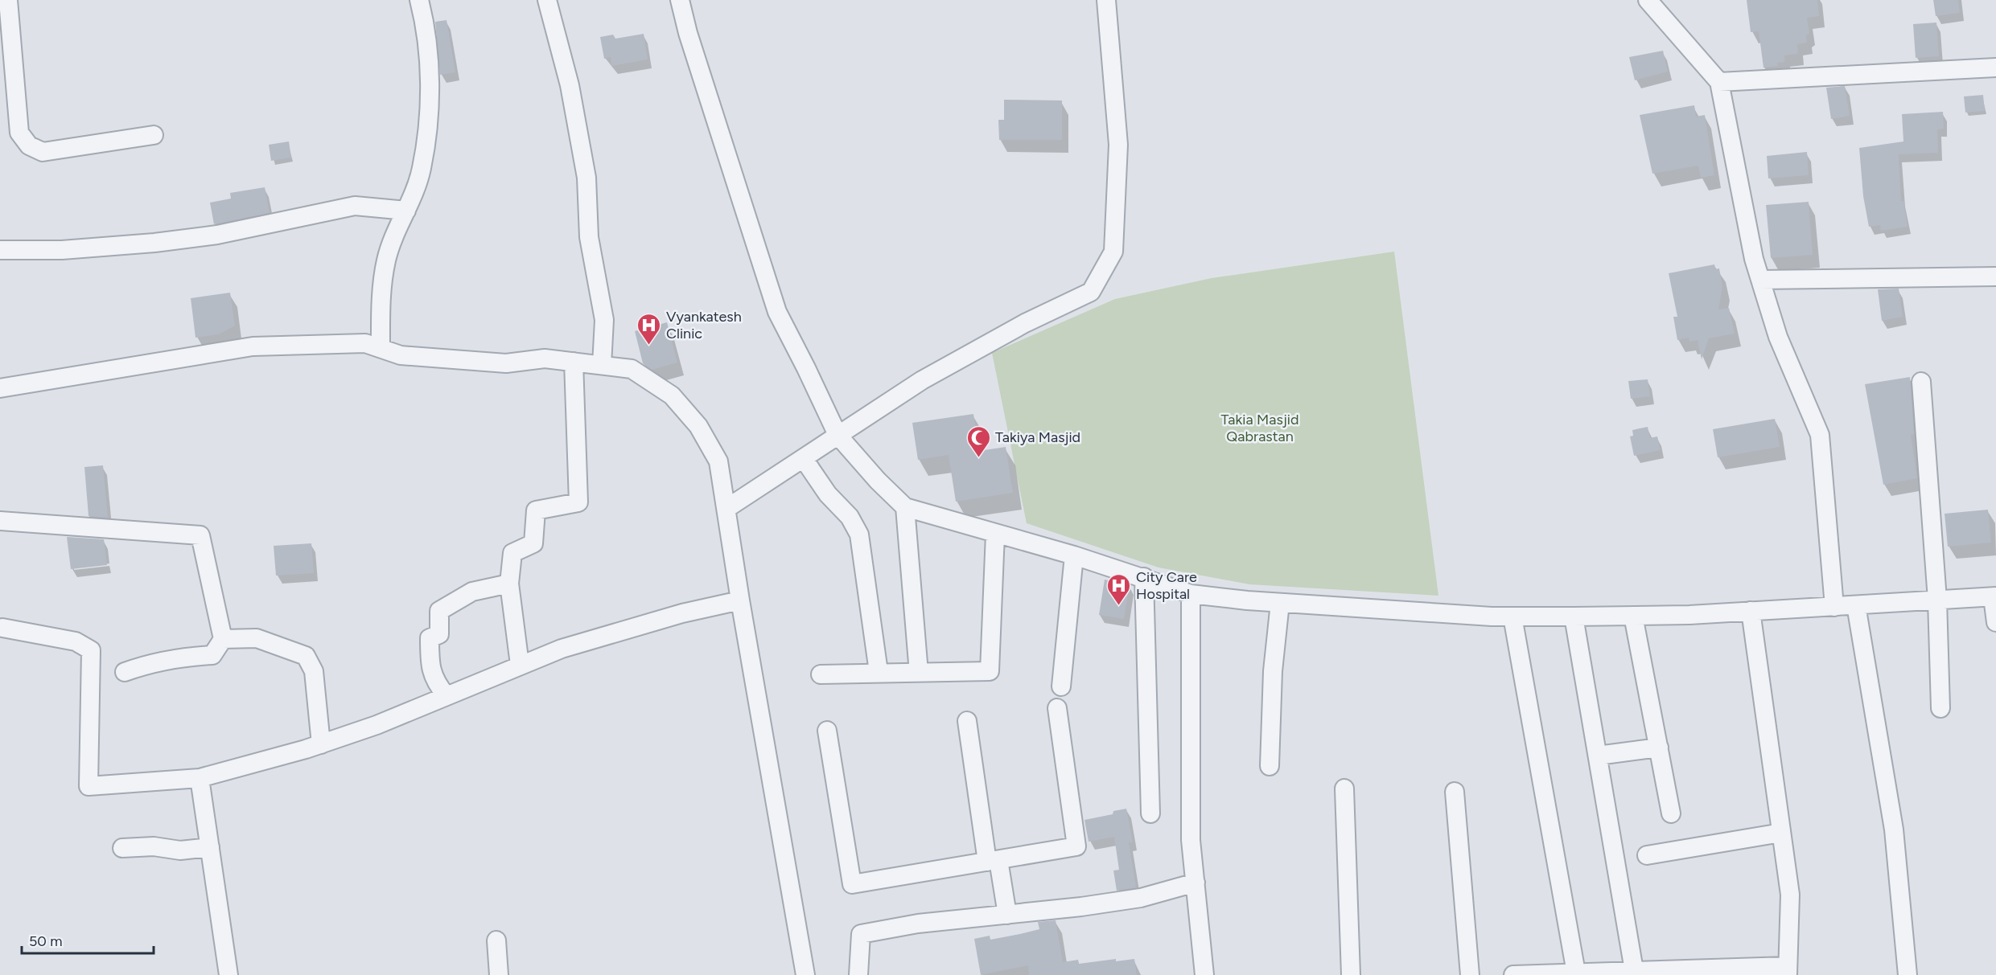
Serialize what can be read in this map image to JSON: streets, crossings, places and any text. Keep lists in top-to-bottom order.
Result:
{
  "parks": ["Takia Masjid Qabrastan"],
  "places": {
    "hospital": ["Vyankatesh Clinic", "City Care Hospital"],
    "mosque": ["Takiya Masjid"]
  },
  "scale_bar": "50 m"
}
